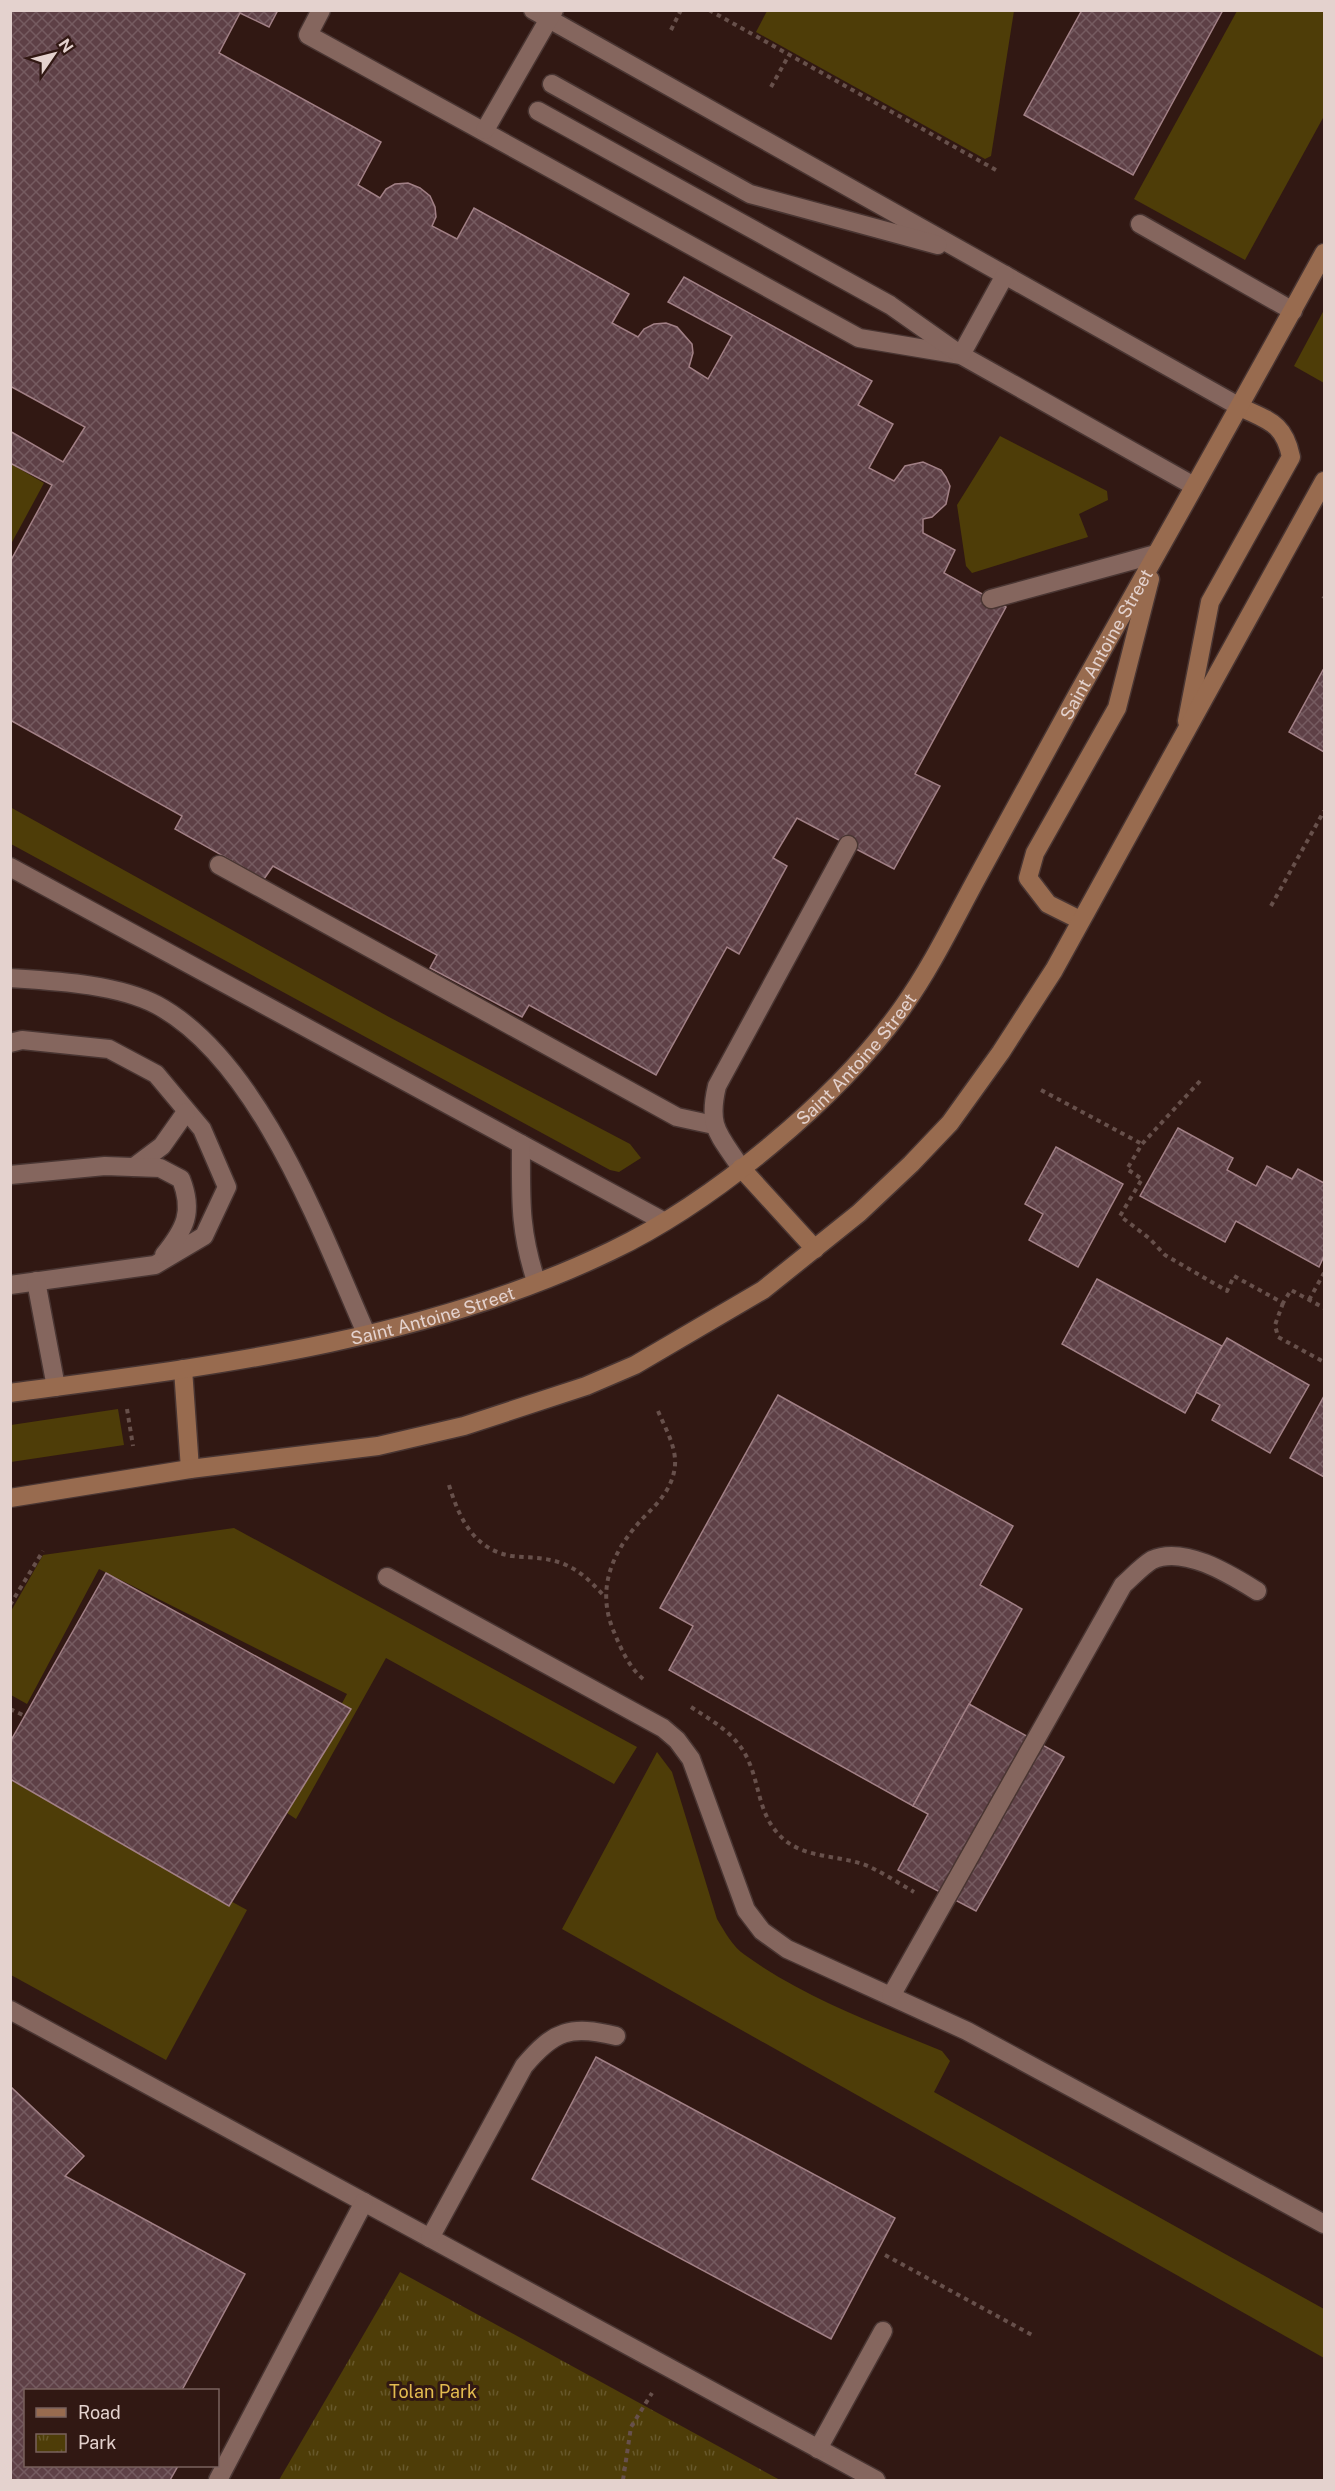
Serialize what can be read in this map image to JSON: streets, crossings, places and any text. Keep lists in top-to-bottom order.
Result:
{
  "streets": {
    "street": ["Saint Antoine Street"]
  },
  "parks": ["Tolan Park"],
  "legend": ["Road", "Park"],
  "north": "top right"
}
